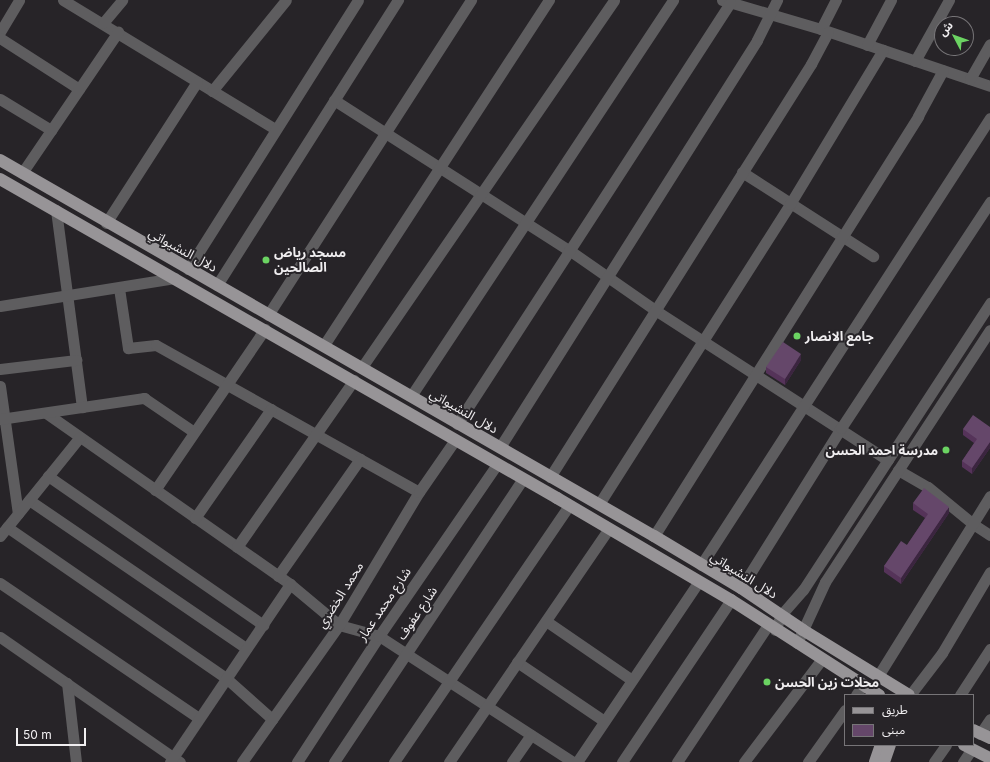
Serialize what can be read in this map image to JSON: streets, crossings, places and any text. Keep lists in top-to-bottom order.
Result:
{
  "streets": {
    "main road": ["دلال النشيواتي"],
    "street": ["محمد الخضري", "شارع محمد عمار", "شارع عفوف"]
  },
  "places": [
    "مسجد رياض الصالحين",
    "جامع الانصار",
    "مدرسة احمد الحسن",
    "محلات زين الحسن"
  ],
  "legend": ["طريق", "مبنى"],
  "scale_bar": "50 m",
  "north": "top left"
}
